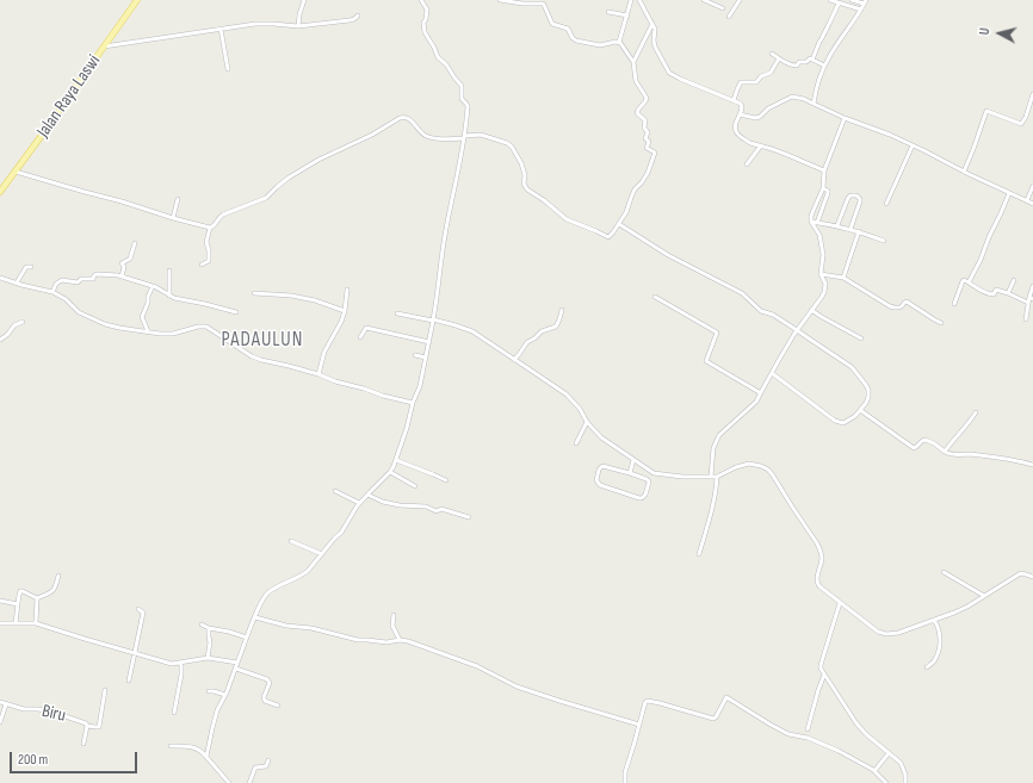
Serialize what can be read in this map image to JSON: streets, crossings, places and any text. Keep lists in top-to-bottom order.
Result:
{
  "streets": {
    "main road": ["Jalan Raya Laswi"],
    "street": ["Biru"]
  },
  "districts": ["PADAULUN"],
  "scale_bar": "200 m",
  "north": "left"
}
